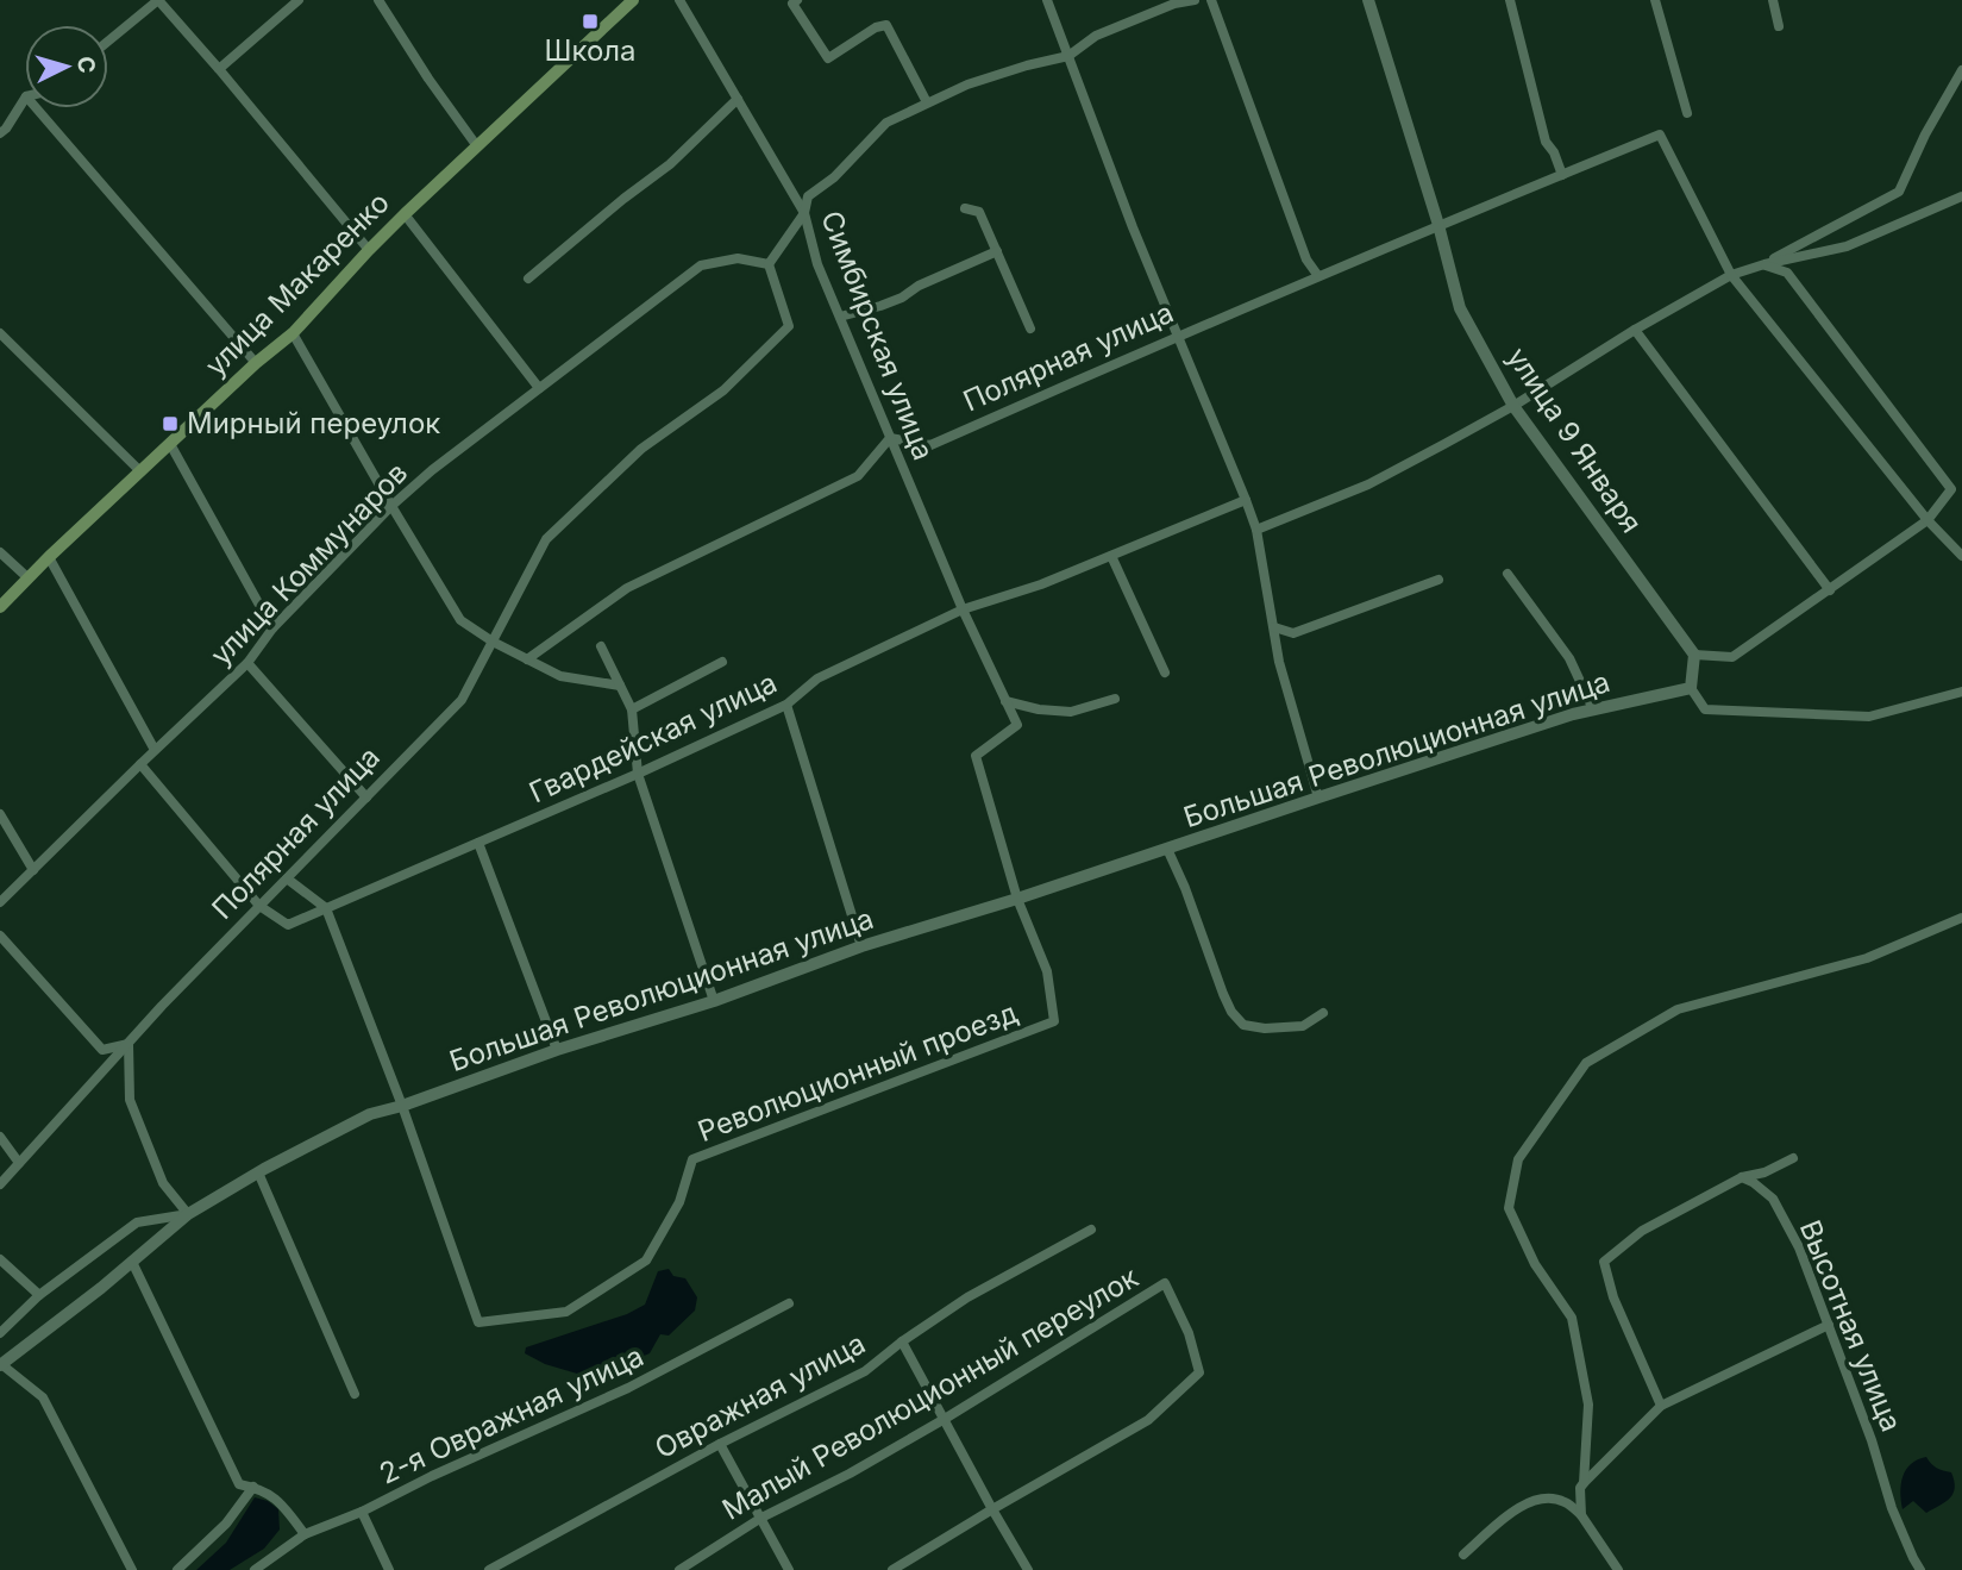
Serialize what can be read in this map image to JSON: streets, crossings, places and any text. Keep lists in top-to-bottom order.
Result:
{
  "streets": {
    "main road": ["улица Макаренко"],
    "street": [
      "Симбирская улица",
      "Полярная улица",
      "улица 9 Января",
      "улица Коммунаров",
      "Гвардейская улица",
      "Большая Революционная улица",
      "Революционный проезд",
      "Высотная улица",
      "Малый Революционный переулок",
      "Овражная улица",
      "2-я Овражная улица"
    ]
  },
  "crossings": [
    ["Симбирская улица", "Полярная улица"],
    ["Симбирская улица", "Гвардейская улица"],
    ["Симбирская улица", "Большая Революционная улица"],
    ["Симбирская улица", "Революционный проезд"],
    ["Полярная улица", "улица 9 Января"],
    ["Полярная улица", "улица Коммунаров"],
    ["Полярная улица", "Гвардейская улица"],
    ["Большая Революционная улица", "Революционный проезд"]
  ],
  "places": {
    "transit": ["Школа", "Мирный переулок"]
  },
  "north": "right"
}
